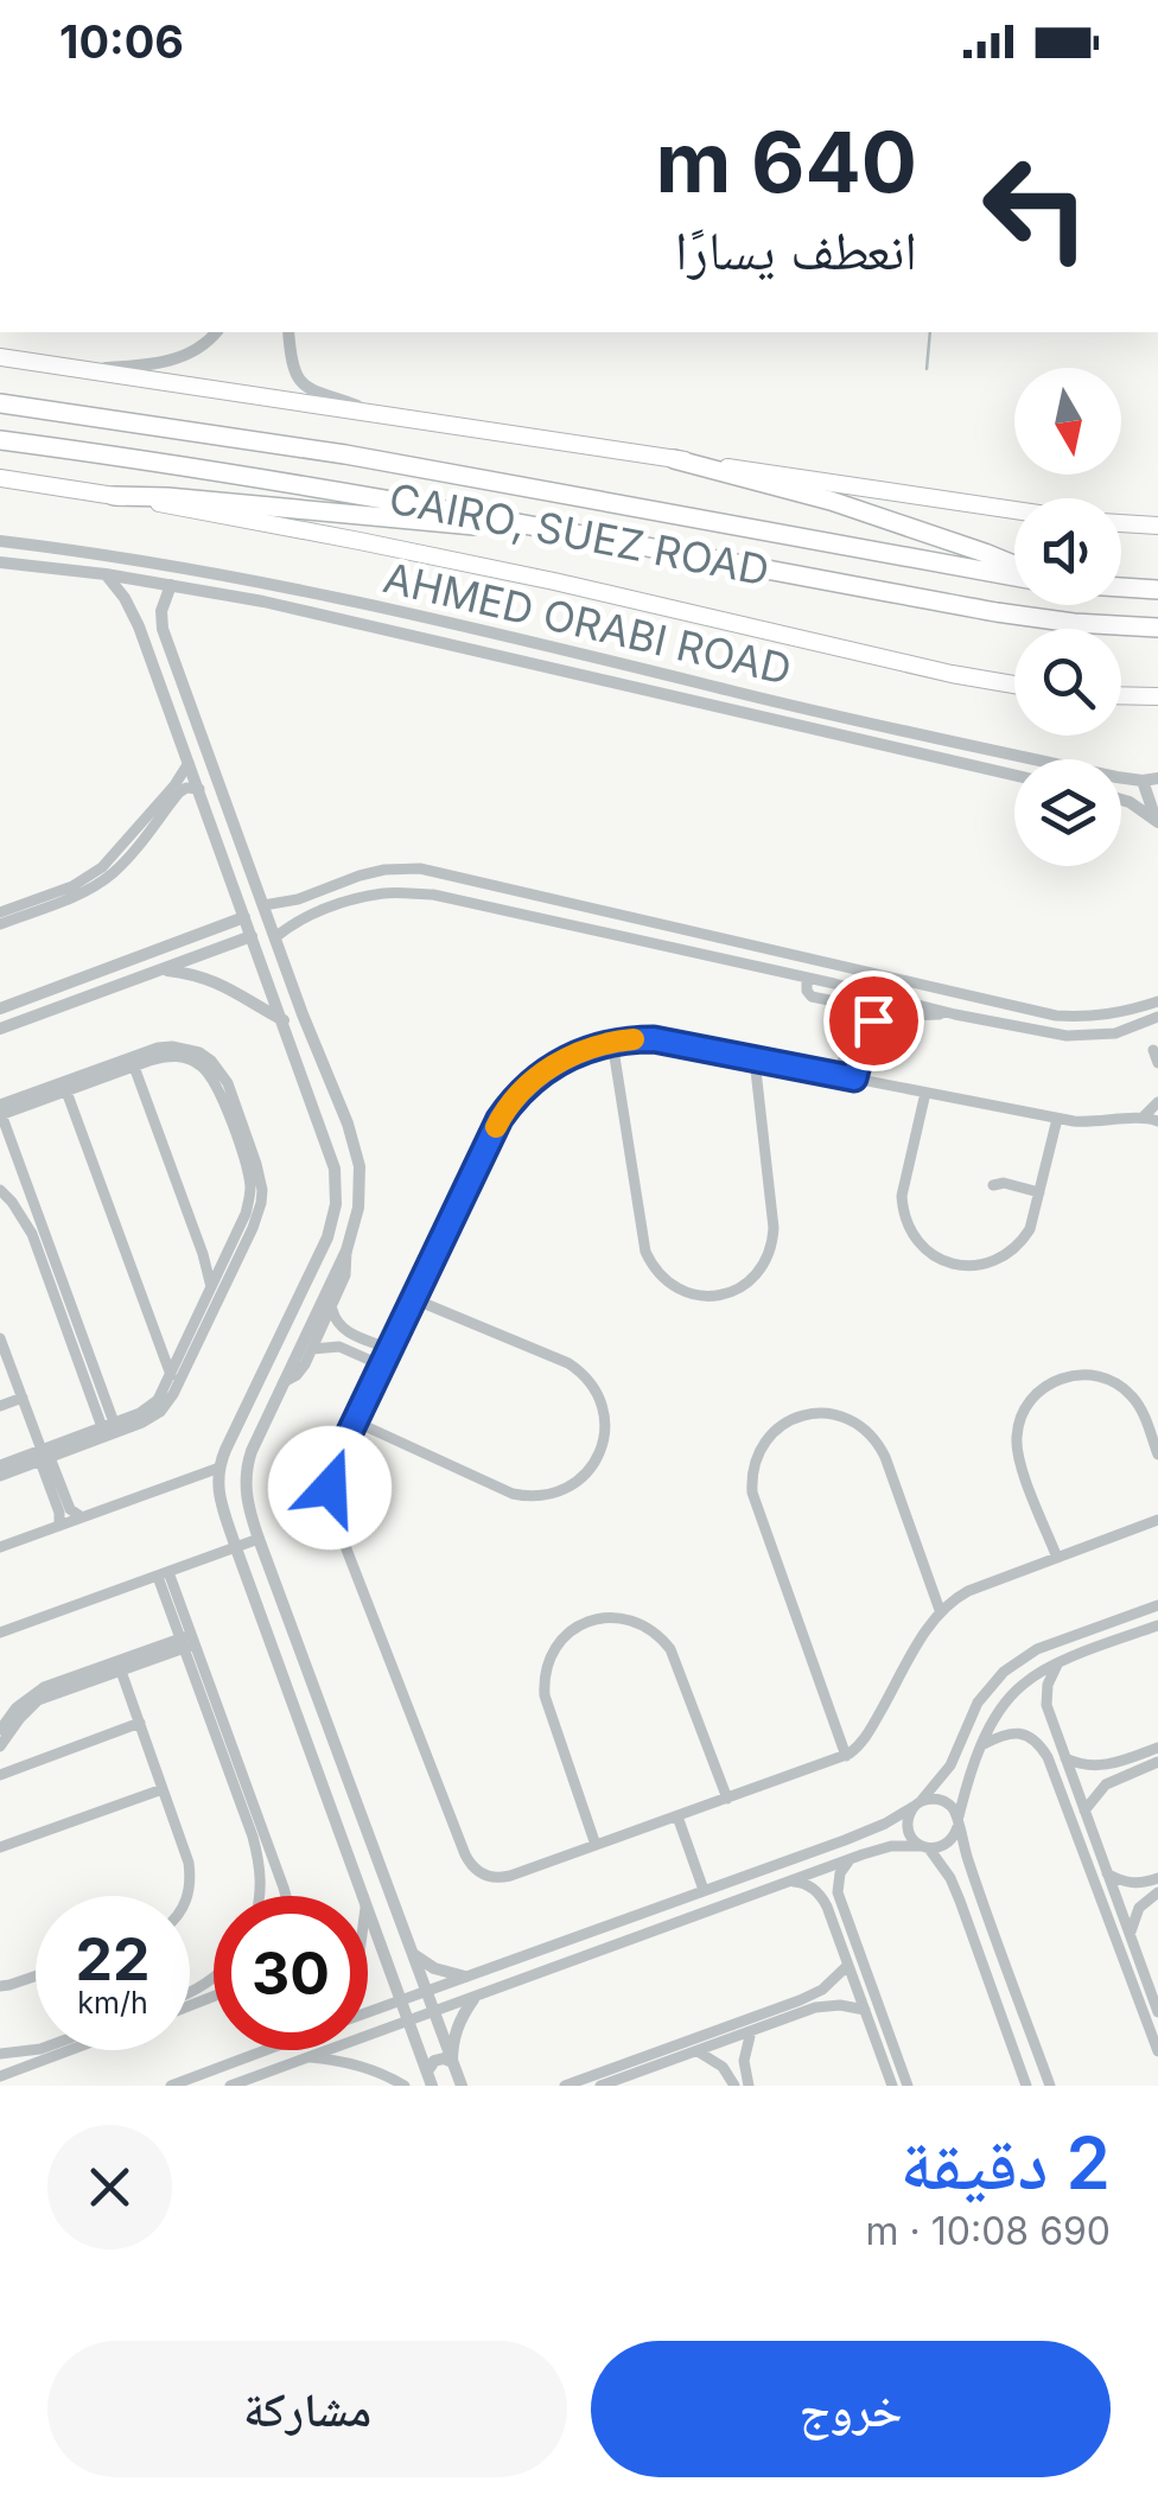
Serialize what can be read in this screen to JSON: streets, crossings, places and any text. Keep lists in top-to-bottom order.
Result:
{
  "streets": {
    "highway": ["CAIRO, SUEZ ROAD"],
    "street": ["AHMED ORABI ROAD"]
  },
  "north": "bottom",
  "page": {
    "status": "10:06",
    "turn": ["640 m", "انعطف يسارًا"],
    "speed": "22 km/h",
    "limit": "30",
    "heading": ["2 دقيقة", "690 m · 10:08"],
    "buttons": ["خروج", "مشاركة"]
  }
}
